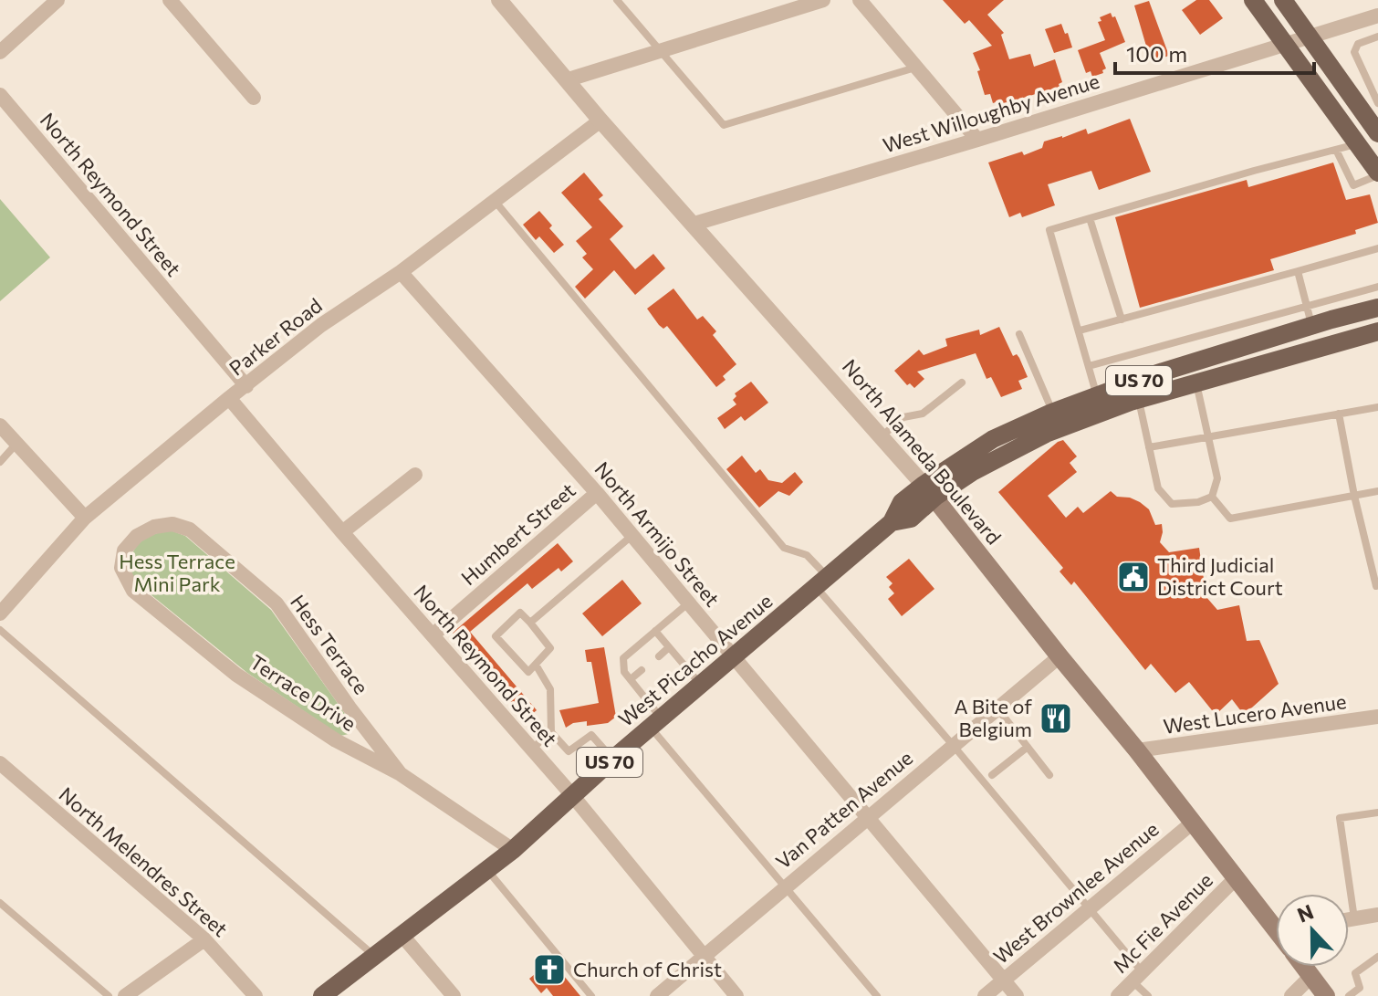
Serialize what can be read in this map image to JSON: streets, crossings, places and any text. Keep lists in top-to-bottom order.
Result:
{
  "streets": {
    "main road": ["US 70", "North Alameda Boulevard", "West Picacho Avenue"],
    "street": [
      "West Willoughby Avenue",
      "North Reymond Street",
      "Parker Road",
      "Humbert Street",
      "North Armijo Street",
      "Hess Terrace",
      "Terrace Drive",
      "West Lucero Avenue",
      "Van Patten Avenue",
      "North Melendres Street",
      "West Brownlee Avenue",
      "Mc Fie Avenue"
    ]
  },
  "crossings": [
    ["West Willoughby Avenue", "North Alameda Boulevard"],
    ["North Reymond Street", "Parker Road"],
    ["North Reymond Street", "Humbert Street"],
    ["North Reymond Street", "West Picacho Avenue"],
    ["North Reymond Street", "Van Patten Avenue"],
    ["Parker Road", "North Alameda Boulevard"],
    ["Parker Road", "North Armijo Street"],
    ["North Alameda Boulevard", "West Picacho Avenue"],
    ["North Alameda Boulevard", "West Lucero Avenue"],
    ["North Alameda Boulevard", "Van Patten Avenue"],
    ["North Alameda Boulevard", "West Brownlee Avenue"],
    ["North Alameda Boulevard", "Mc Fie Avenue"],
    ["Humbert Street", "North Armijo Street"],
    ["North Armijo Street", "West Picacho Avenue"],
    ["North Armijo Street", "Van Patten Avenue"],
    ["North Armijo Street", "West Brownlee Avenue"],
    ["Hess Terrace", "Terrace Drive"],
    ["West Picacho Avenue", "Terrace Drive"]
  ],
  "parks": ["Hess Terrace Mini Park"],
  "places": {
    "public building": ["Third Judicial District Court"],
    "restaurant": ["A Bite of Belgium"],
    "church": ["Church of Christ"]
  },
  "scale_bar": "100 m",
  "north": "top"
}
